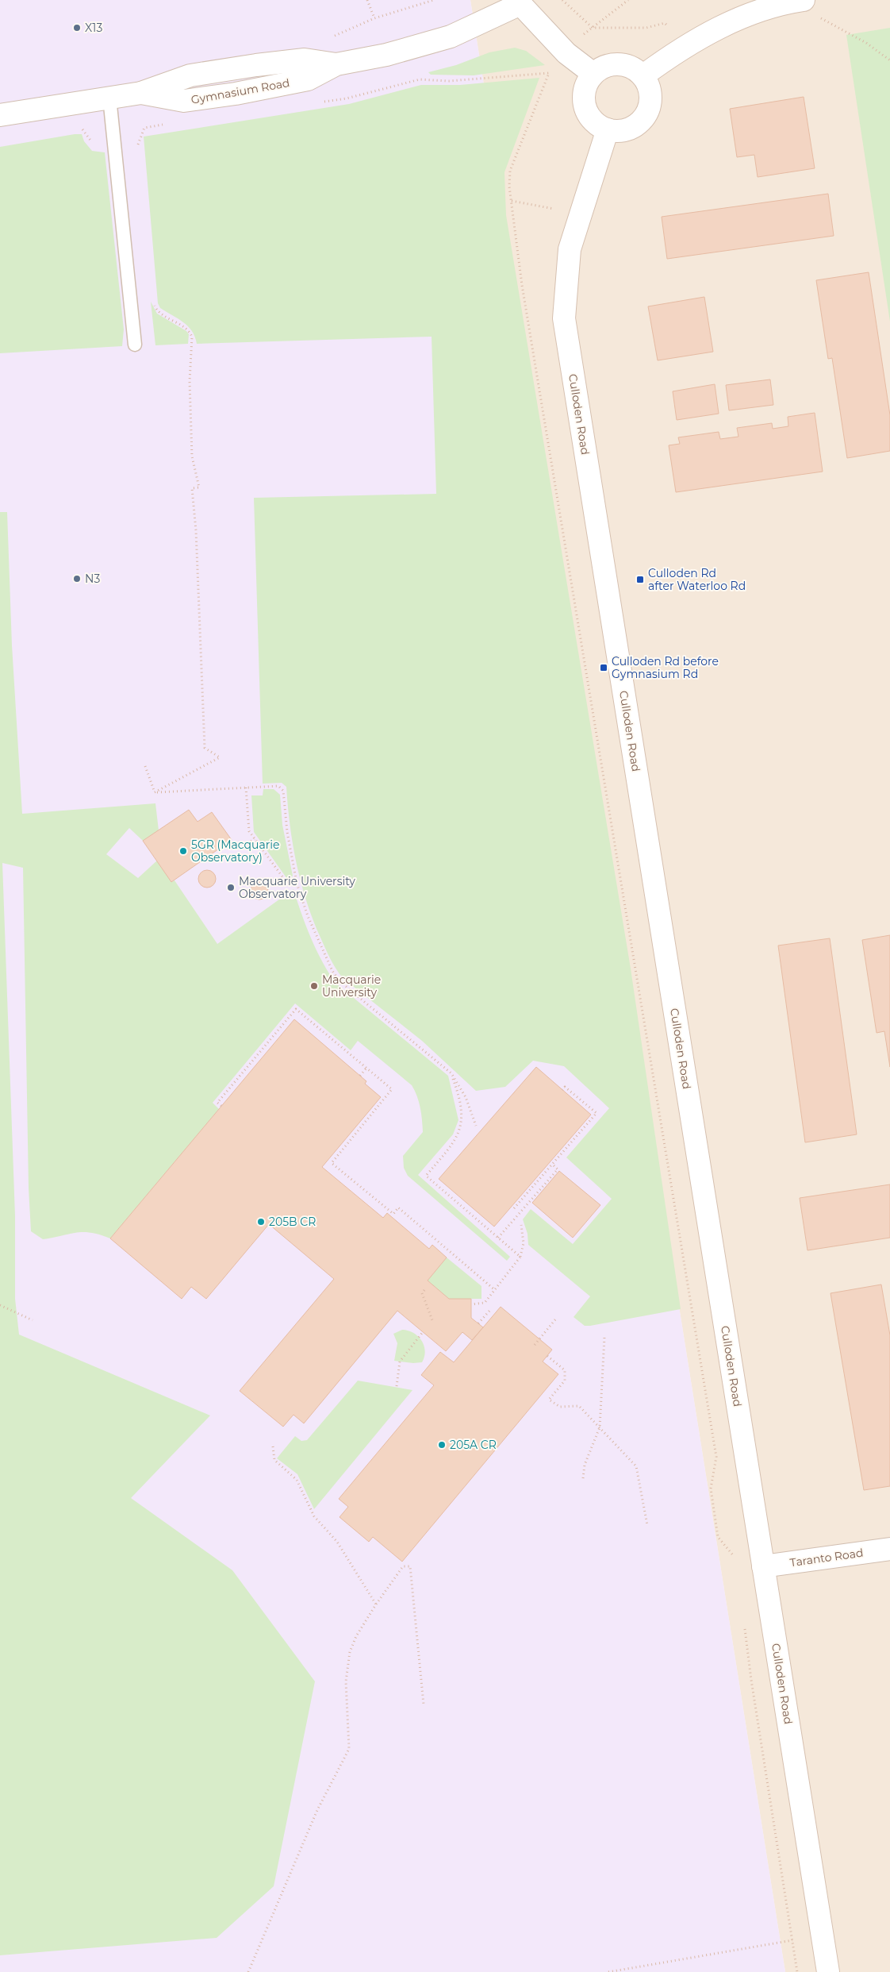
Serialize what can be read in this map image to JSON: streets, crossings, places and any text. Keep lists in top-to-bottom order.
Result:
{
  "streets": {
    "street": ["Gymnasium Road", "Culloden Road", "Taranto Road"]
  },
  "crossings": [
    ["Culloden Road", "Taranto Road"]
  ],
  "places": {
    "other": [
      "X13",
      "N3",
      "5GR (Macquarie Observatory)",
      "Macquarie University Observatory",
      "Macquarie University",
      "205B CR",
      "205A CR"
    ],
    "transit": ["Culloden Rd after Waterloo Rd", "Culloden Rd before Gymnasium Rd"]
  }
}
